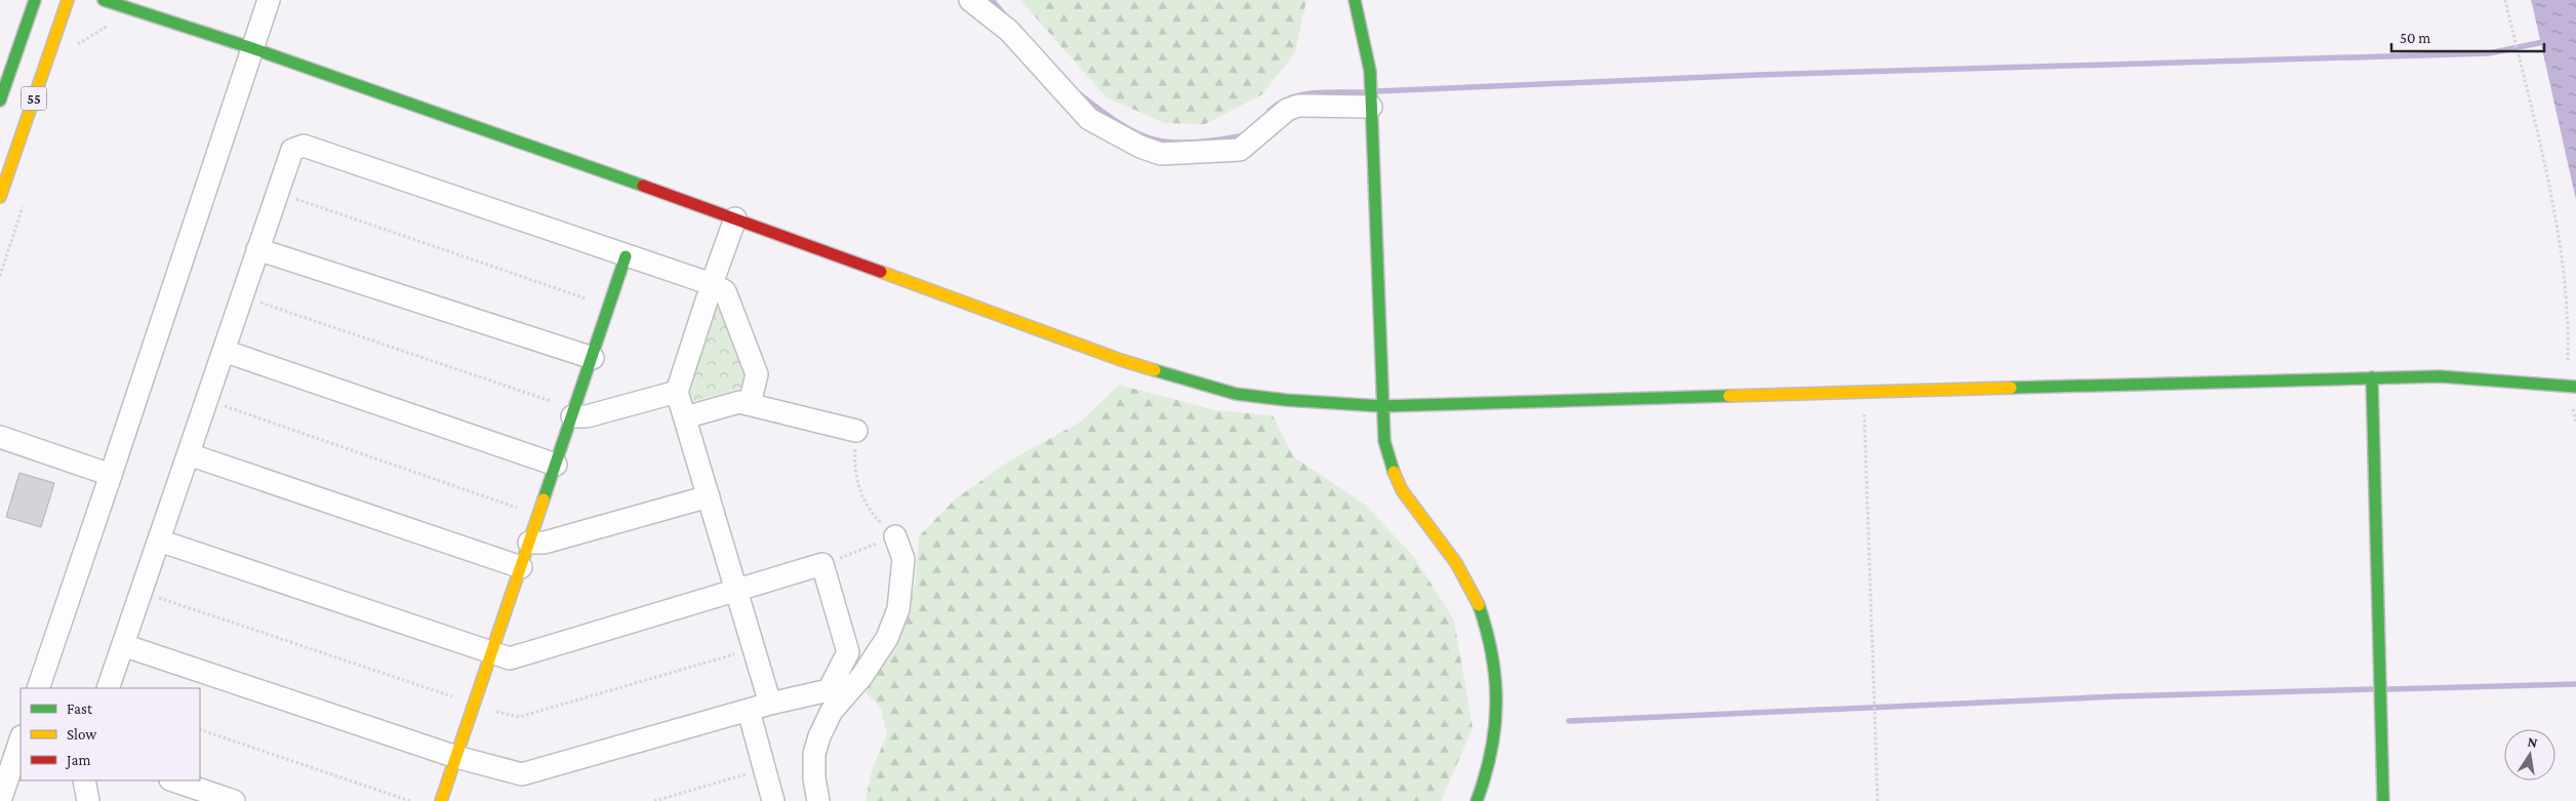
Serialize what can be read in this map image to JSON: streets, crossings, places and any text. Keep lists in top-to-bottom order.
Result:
{
  "streets": {
    "main road": ["55"]
  },
  "legend": ["Fast", "Slow", "Jam"],
  "scale_bar": "50 m",
  "north": "top"
}
